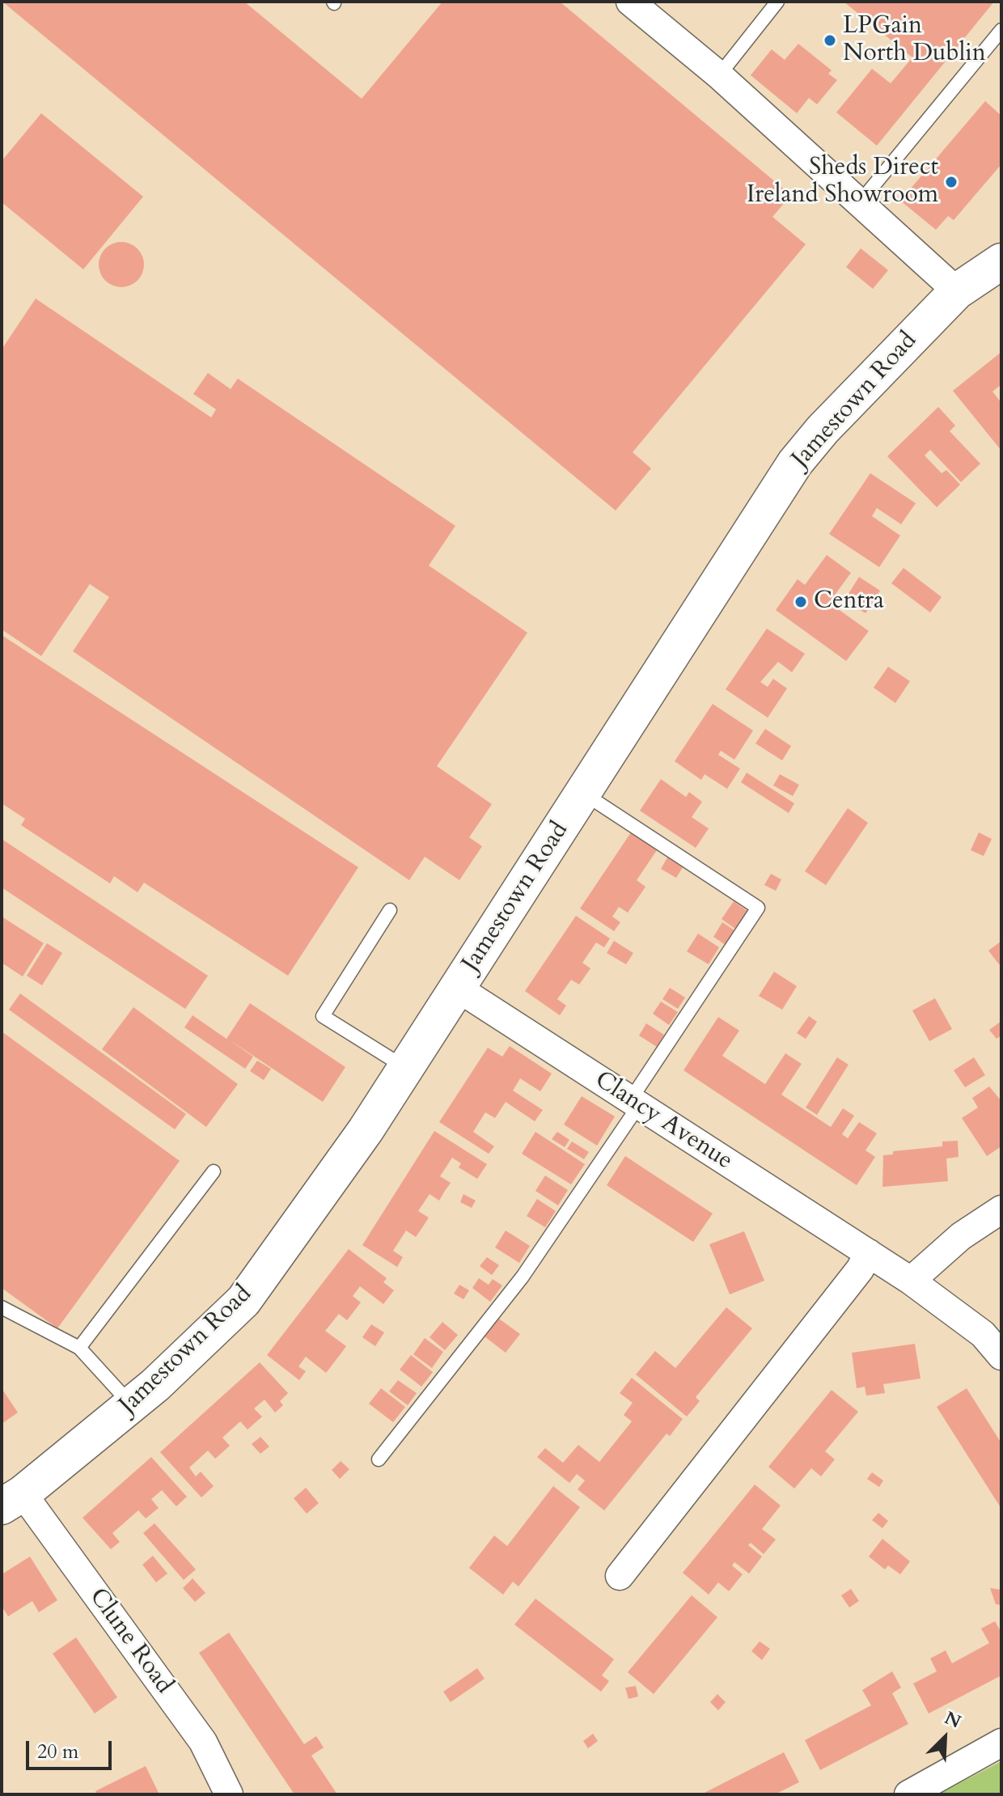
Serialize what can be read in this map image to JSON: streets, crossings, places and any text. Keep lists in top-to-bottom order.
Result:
{
  "streets": {
    "street": ["Jamestown Road", "Clancy Avenue", "Clune Road"]
  },
  "crossings": [
    ["Jamestown Road", "Clancy Avenue"],
    ["Jamestown Road", "Clune Road"]
  ],
  "places": ["LPGain North Dublin", "Sheds Direct Ireland Showroom", "Centra"],
  "scale_bar": "20 m",
  "north": "top right"
}
